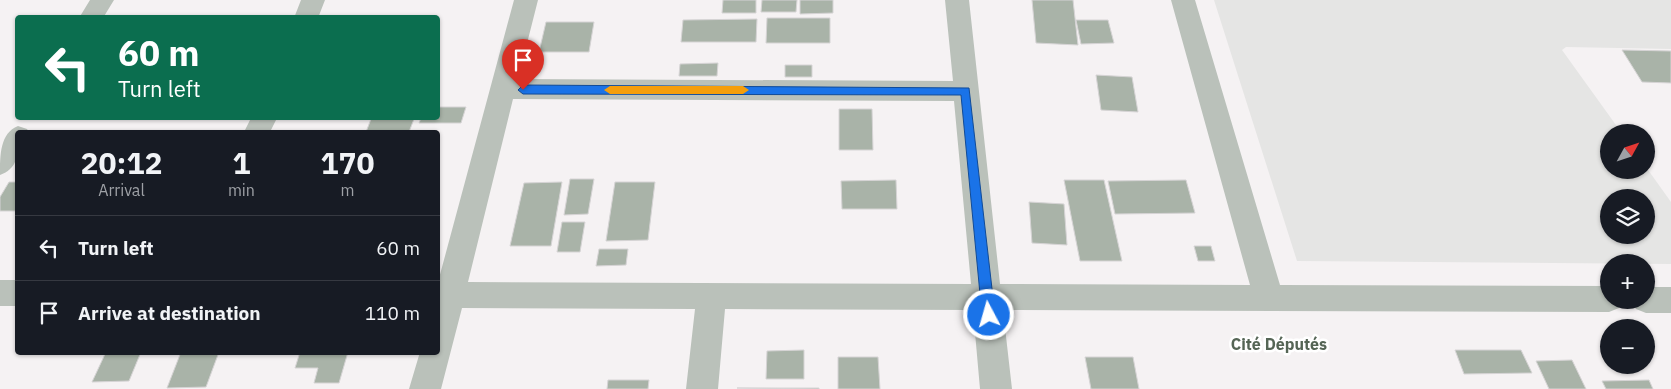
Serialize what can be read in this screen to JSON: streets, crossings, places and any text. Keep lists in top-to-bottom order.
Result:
{
  "districts": ["Cité Députés"],
  "north": "top right",
  "page": {
    "turn": ["60 m", "Turn left"],
    "map_buttons": ["+", "−"],
    "eta": [
      "20:12",
      "Arrival",
      "1",
      "min",
      "170",
      "m"
    ],
    "list": [
      {
        "name": "Turn left",
        "value": "60 m"
      },
      {
        "name": "Arrive at destination",
        "value": "110 m"
      }
    ]
  }
}
